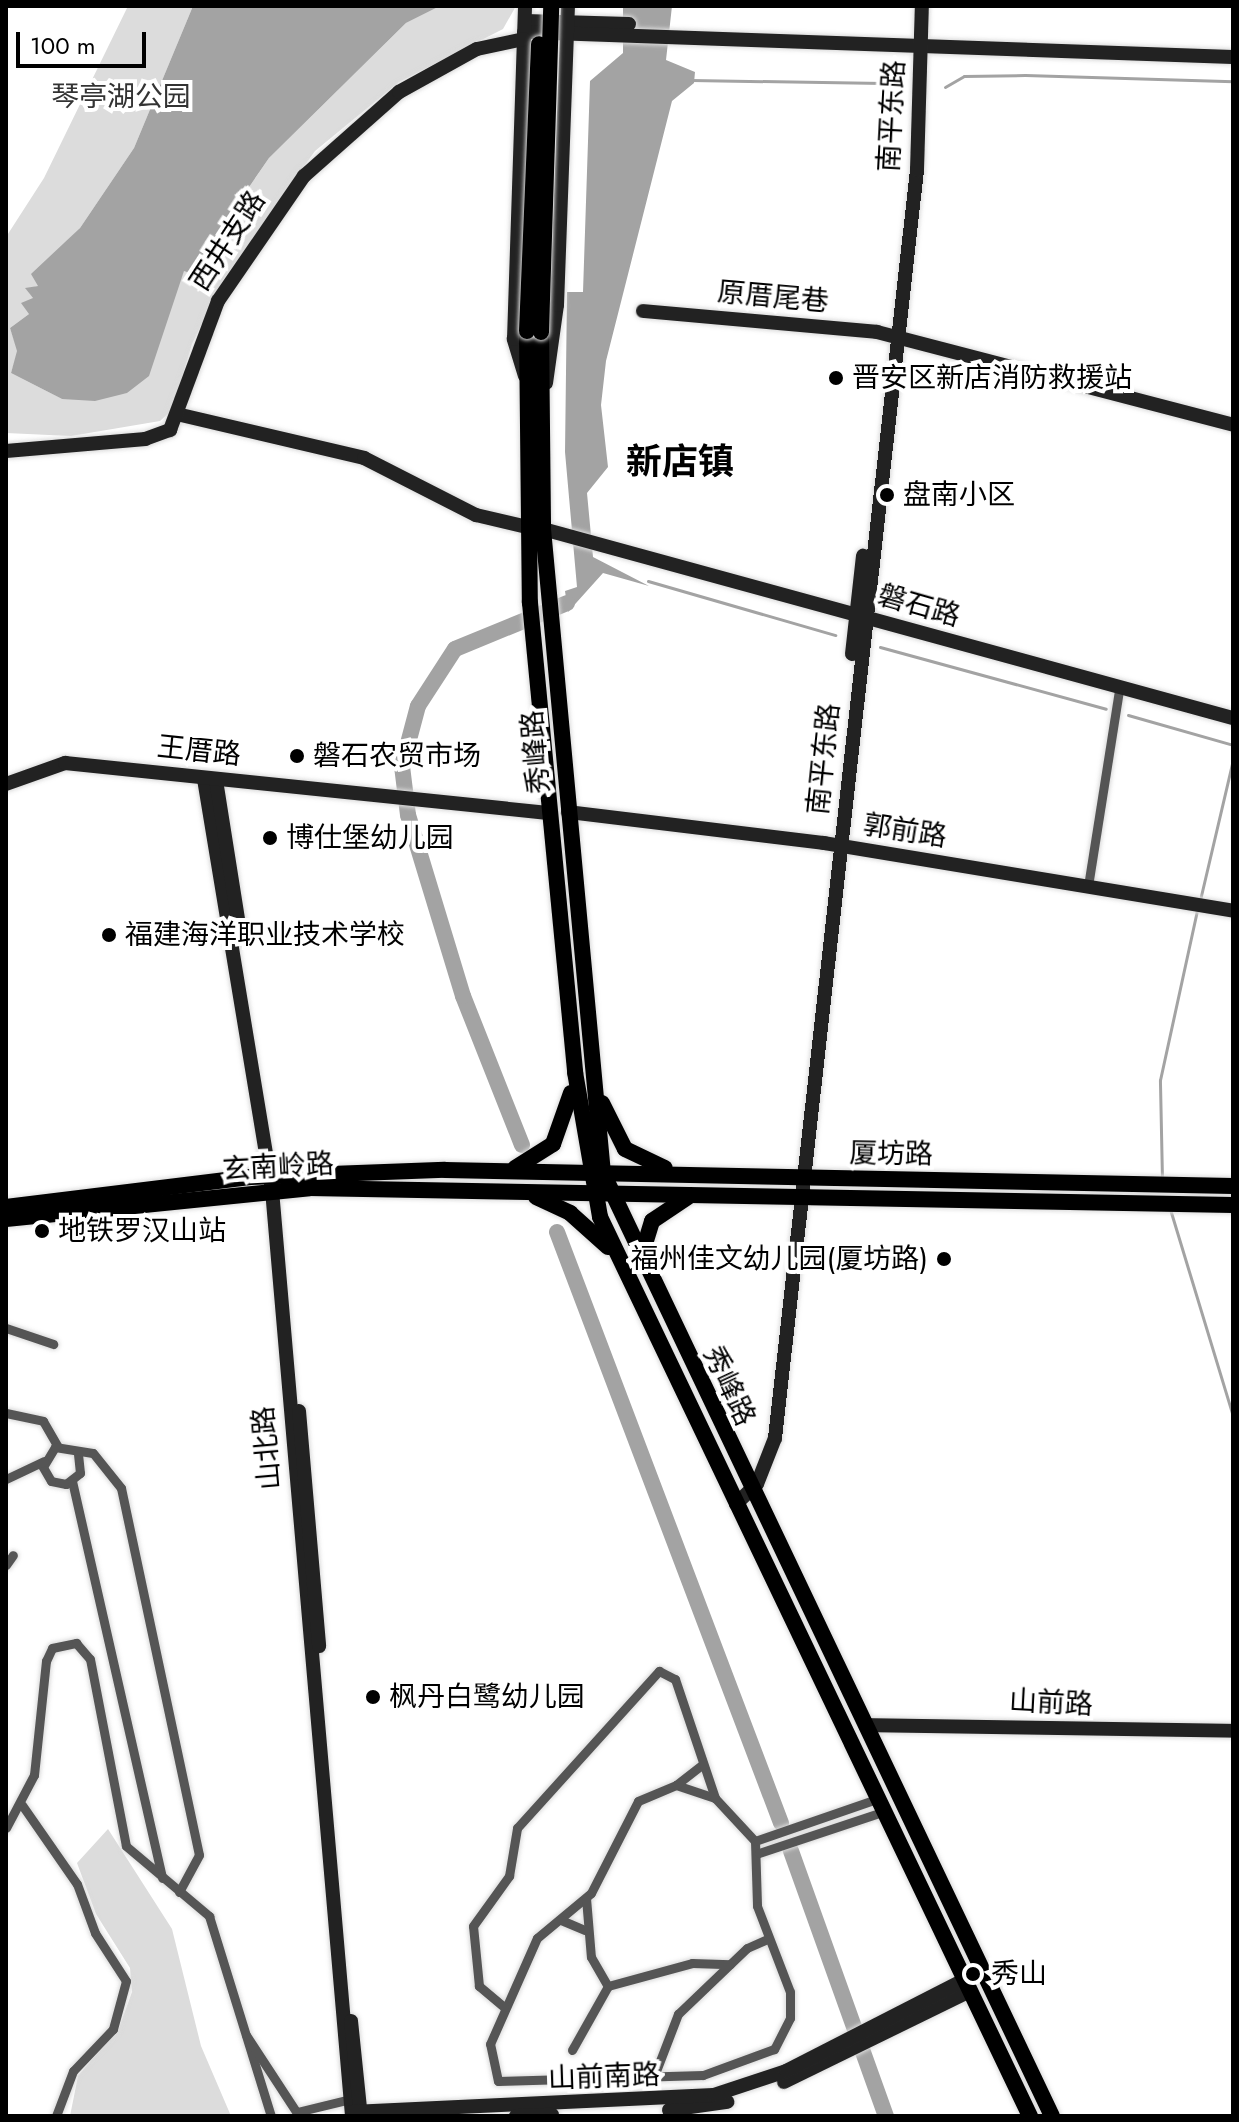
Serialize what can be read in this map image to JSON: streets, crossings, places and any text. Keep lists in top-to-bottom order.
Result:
{
  "streets": {
    "main road": [
      "南平东路",
      "西井支路",
      "原厝尾巷",
      "磐石路",
      "王厝路",
      "秀峰路",
      "郭前路",
      "厦坊路",
      "玄南岭路",
      "山北路",
      "山前路",
      "山前南路"
    ]
  },
  "crossings": [
    ["南平东路", "西井支路"],
    ["南平东路", "原厝尾巷"],
    ["南平东路", "磐石路"],
    ["南平东路", "秀峰路"],
    ["南平东路", "郭前路"],
    ["南平东路", "厦坊路"],
    ["磐石路", "秀峰路"],
    ["王厝路", "秀峰路"],
    ["王厝路", "山北路"],
    ["秀峰路", "郭前路"],
    ["秀峰路", "厦坊路"],
    ["秀峰路", "山前路"],
    ["厦坊路", "玄南岭路"],
    ["玄南岭路", "山北路"],
    ["山北路", "山前南路"]
  ],
  "districts": ["新店镇"],
  "parks": ["琴亭湖公园"],
  "places": [
    "晋安区新店消防救援站",
    "盘南小区",
    "磐石农贸市场",
    "博仕堡幼儿园",
    "福建海洋职业技术学校",
    "地铁罗汉山站",
    "福州佳文幼儿园(厦坊路)",
    "枫丹白鹭幼儿园",
    "秀山"
  ],
  "scale_bar": "100 m"
}
